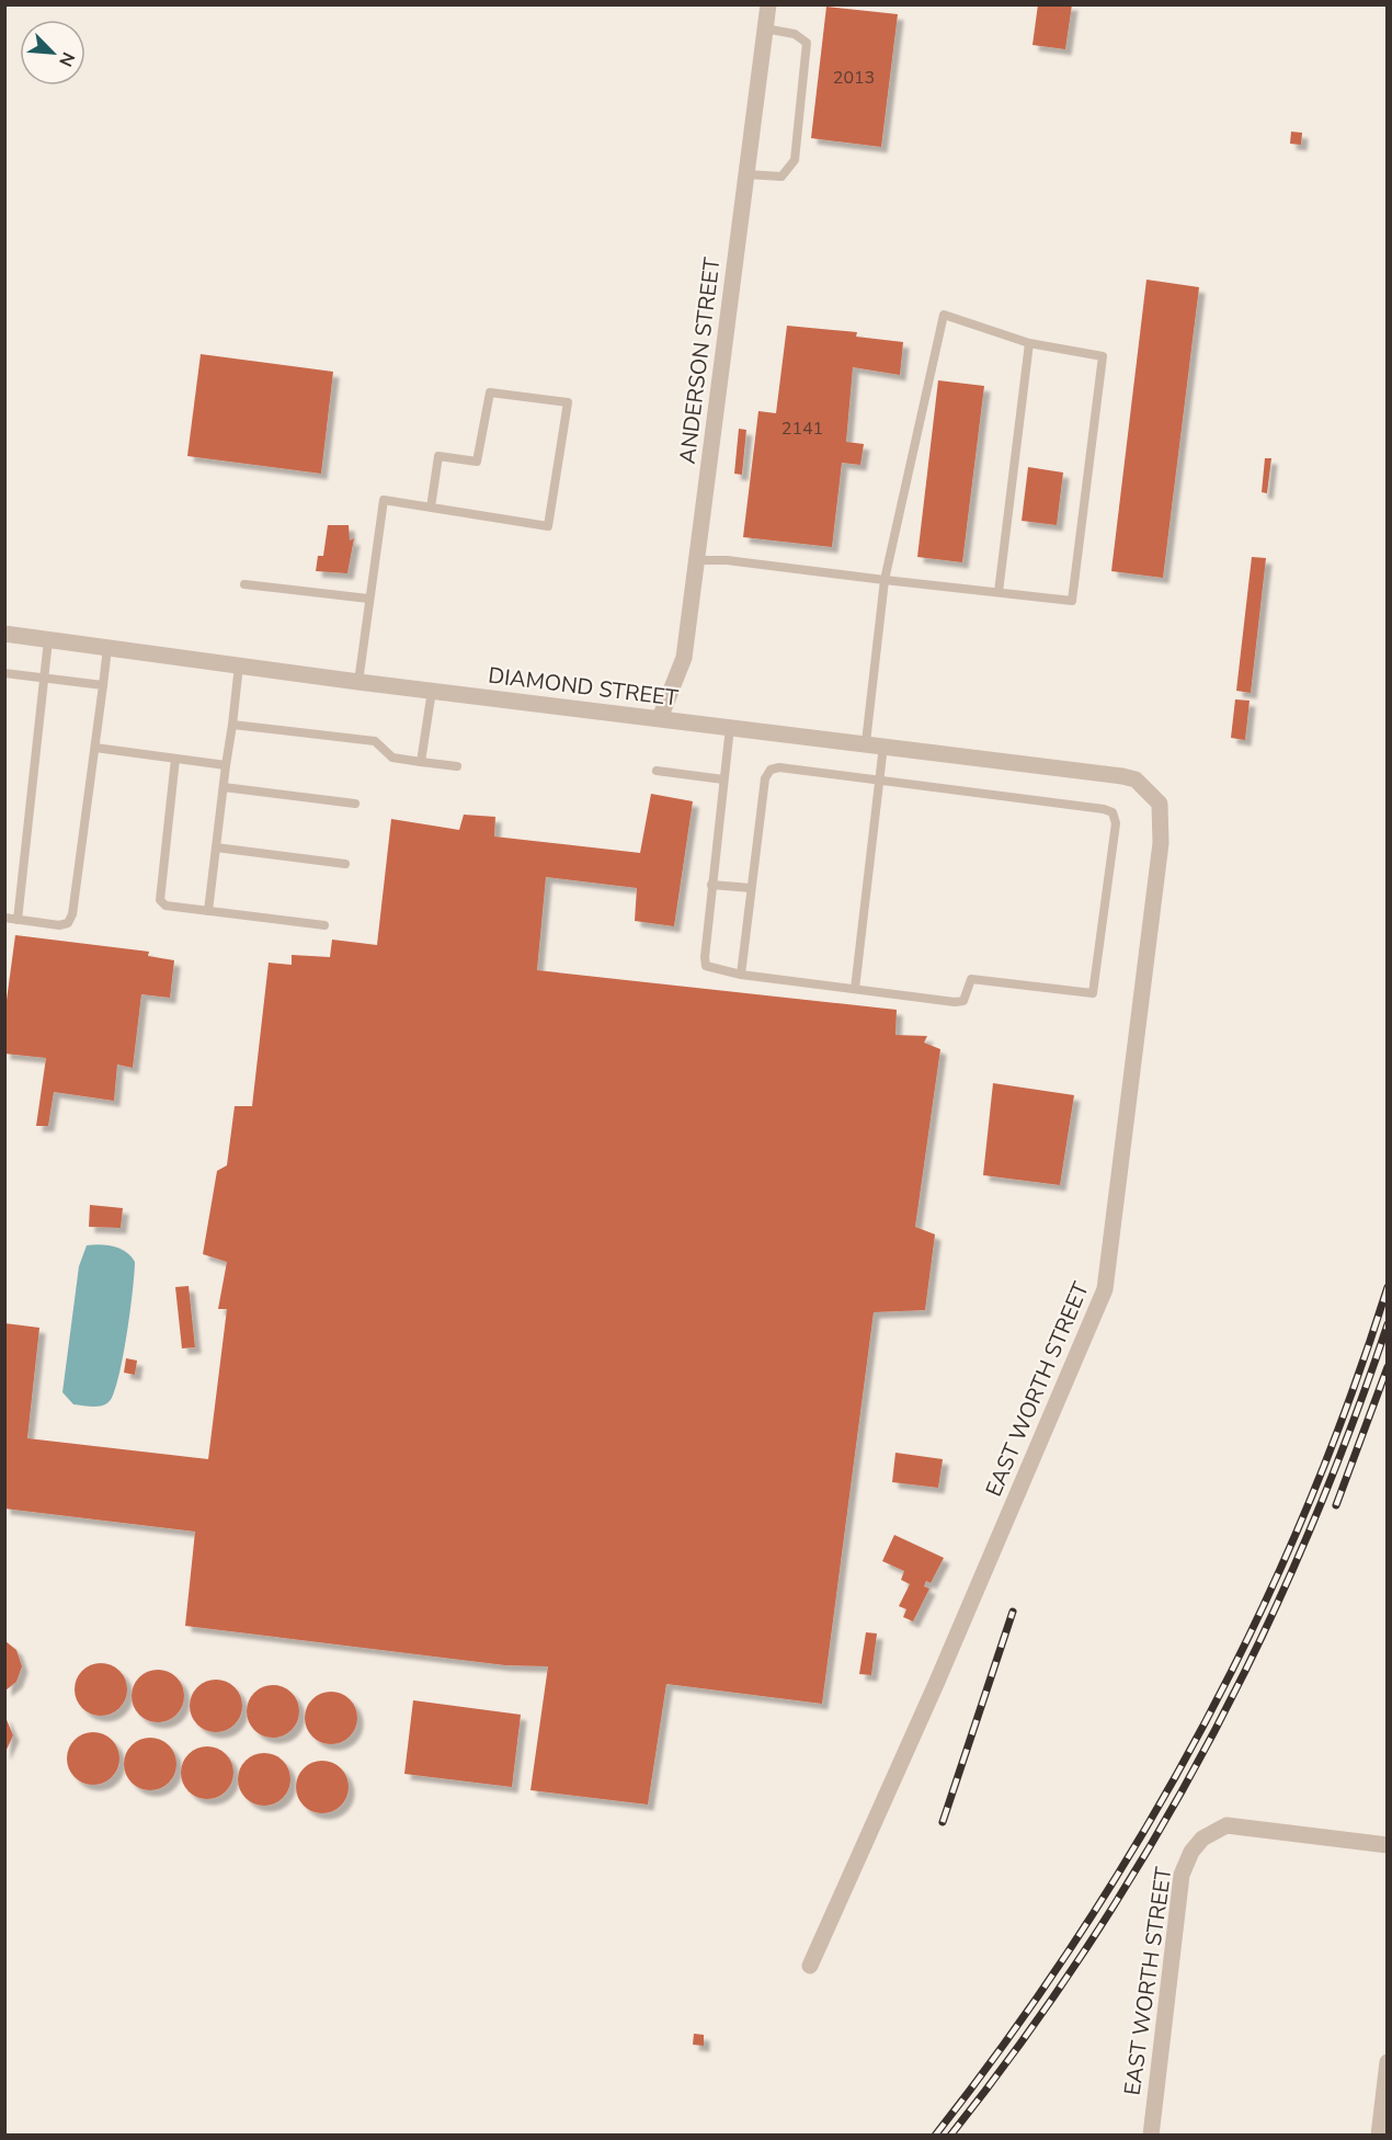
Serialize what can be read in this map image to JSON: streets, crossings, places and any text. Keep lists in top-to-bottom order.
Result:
{
  "streets": {
    "street": ["ANDERSON STREET", "DIAMOND STREET", "EAST WORTH STREET"]
  },
  "crossings": [
    ["ANDERSON STREET", "DIAMOND STREET"],
    ["DIAMOND STREET", "EAST WORTH STREET"]
  ],
  "house_numbers": ["2013", "2141"],
  "north": "bottom right"
}
